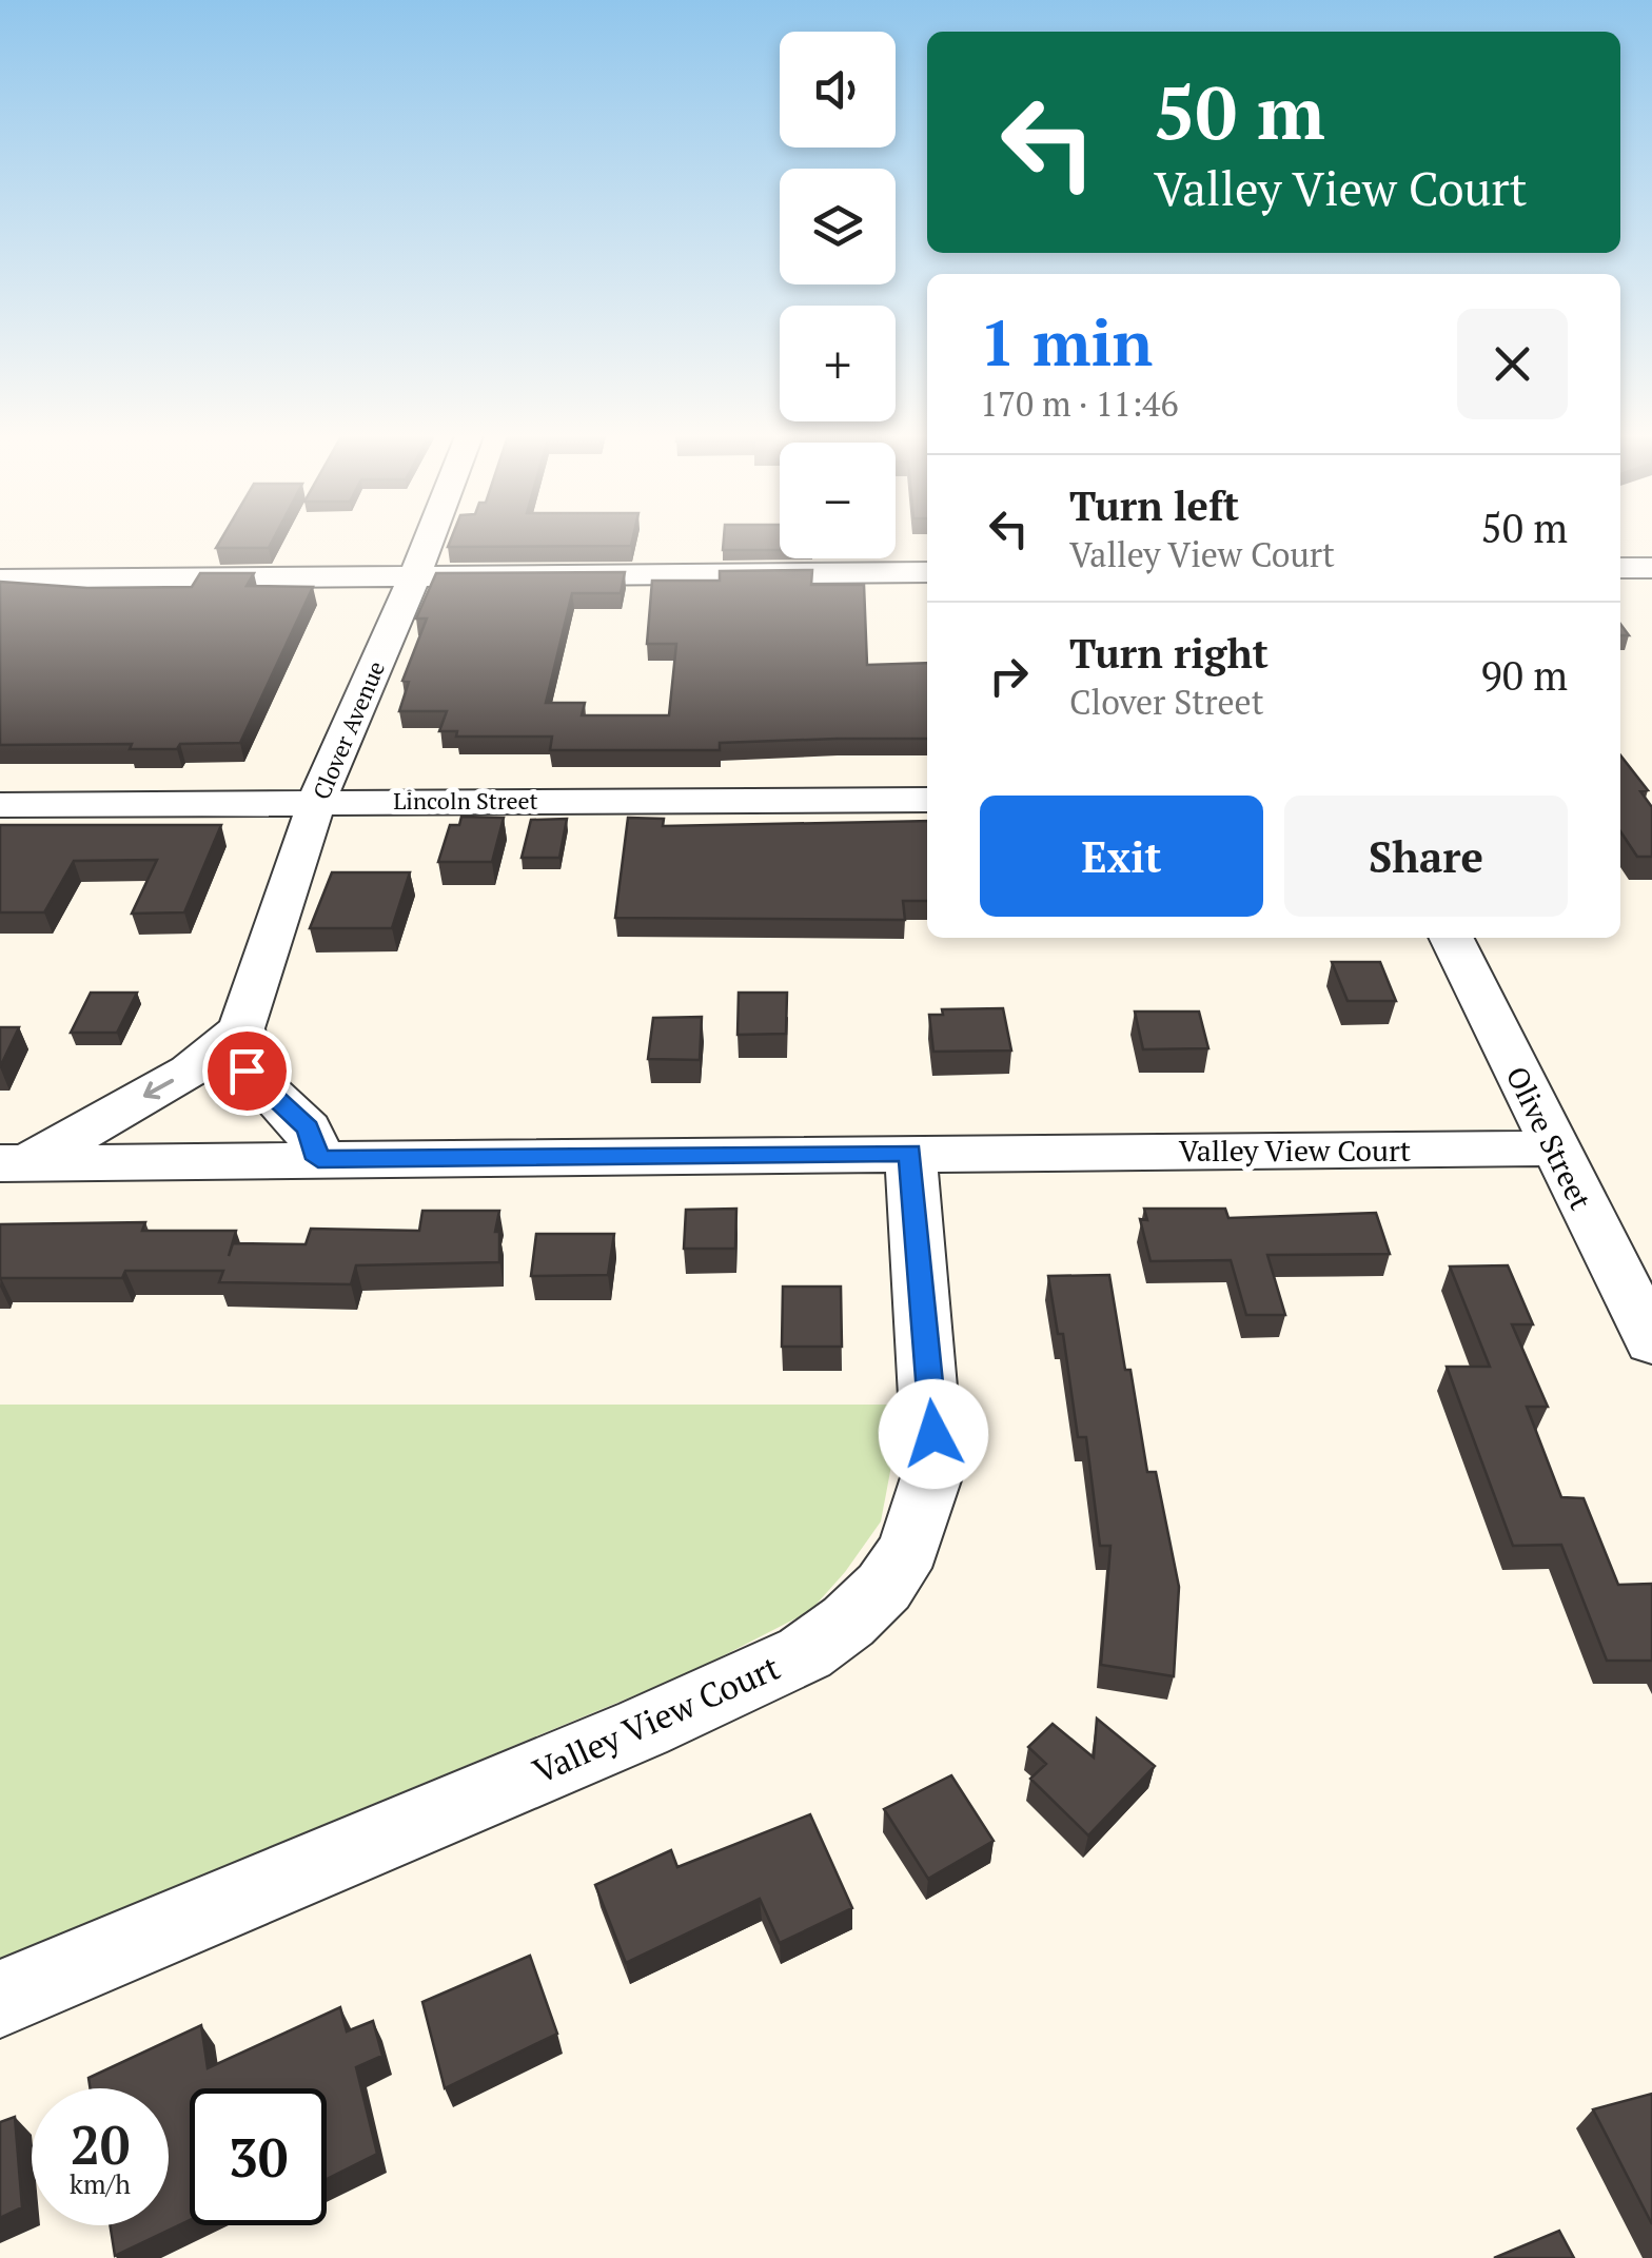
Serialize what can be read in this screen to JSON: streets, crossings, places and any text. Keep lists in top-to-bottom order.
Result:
{
  "streets": {
    "street": [
      "Clover Avenue",
      "Lincoln Street",
      "Olive Street",
      "Valley View Court"
    ]
  },
  "crossings": [
    ["Clover Avenue", "Lincoln Street"],
    ["Olive Street", "Valley View Court"]
  ],
  "page": {
    "map_buttons": ["+", "−"],
    "turn": ["50 m", "Valley View Court"],
    "heading": ["1 min", "170 m · 11:46"],
    "list": [
      {
        "name": "Turn left",
        "note": "Valley View Court",
        "value": "50 m"
      },
      {
        "name": "Turn right",
        "note": "Clover Street",
        "value": "90 m"
      }
    ],
    "buttons": ["Exit", "Share"],
    "speed": "20 km/h",
    "limit": "30"
  }
}
